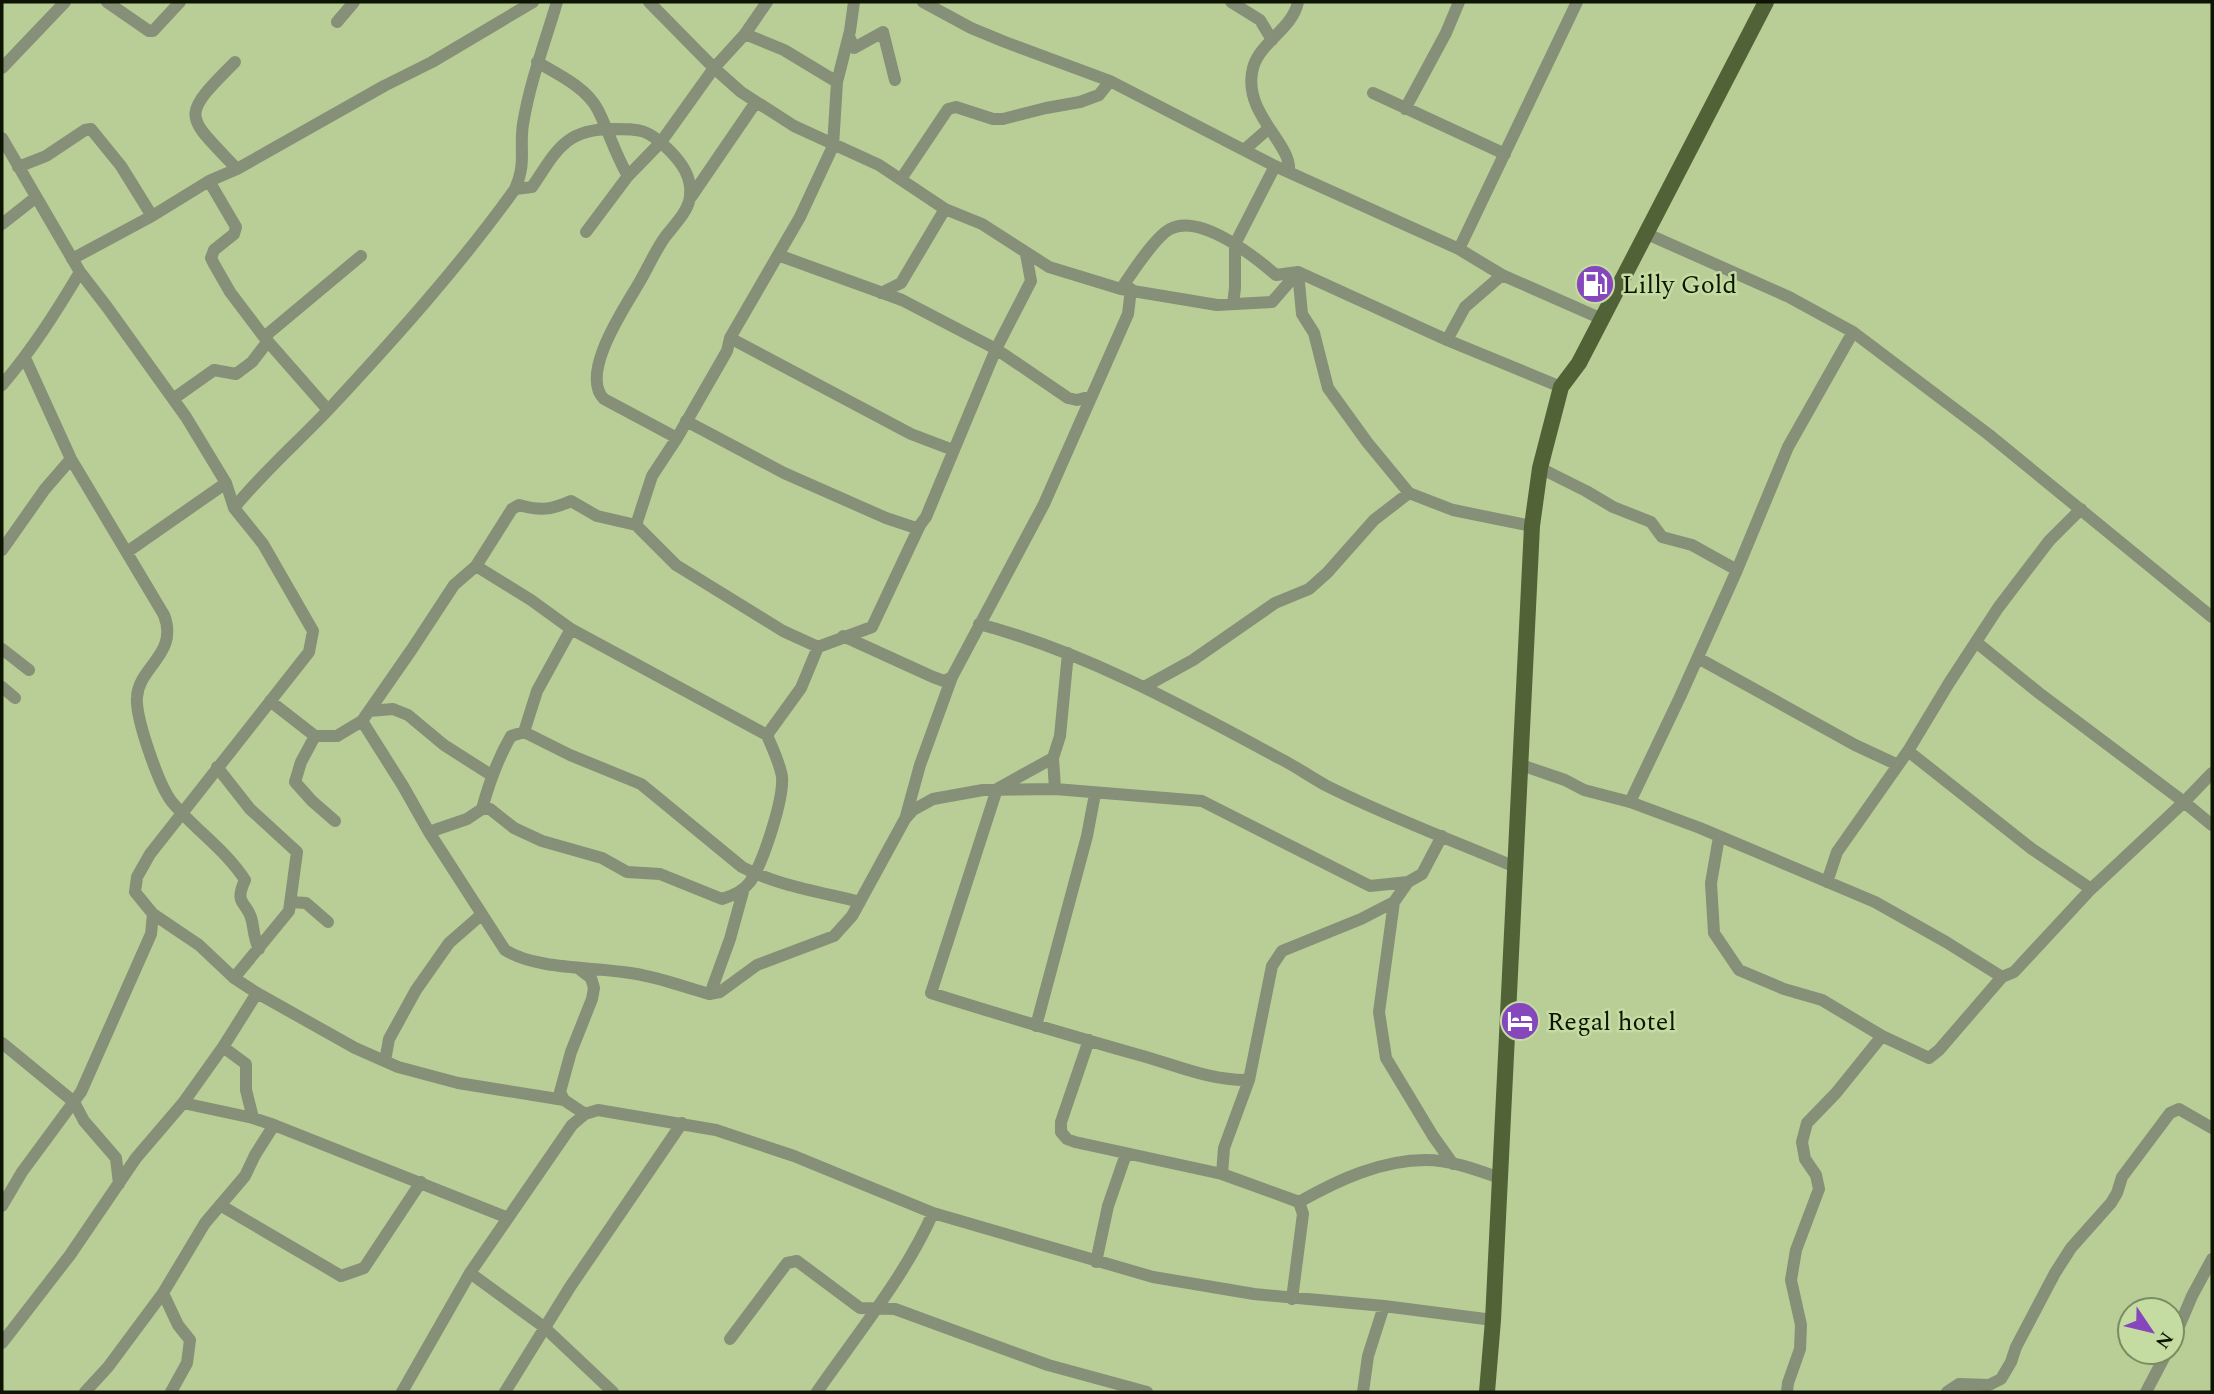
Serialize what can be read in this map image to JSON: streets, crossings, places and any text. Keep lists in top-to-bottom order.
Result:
{
  "places": {
    "fuel station": ["Lilly Gold"],
    "hotel": ["Regal hotel"]
  },
  "north": "bottom right"
}
